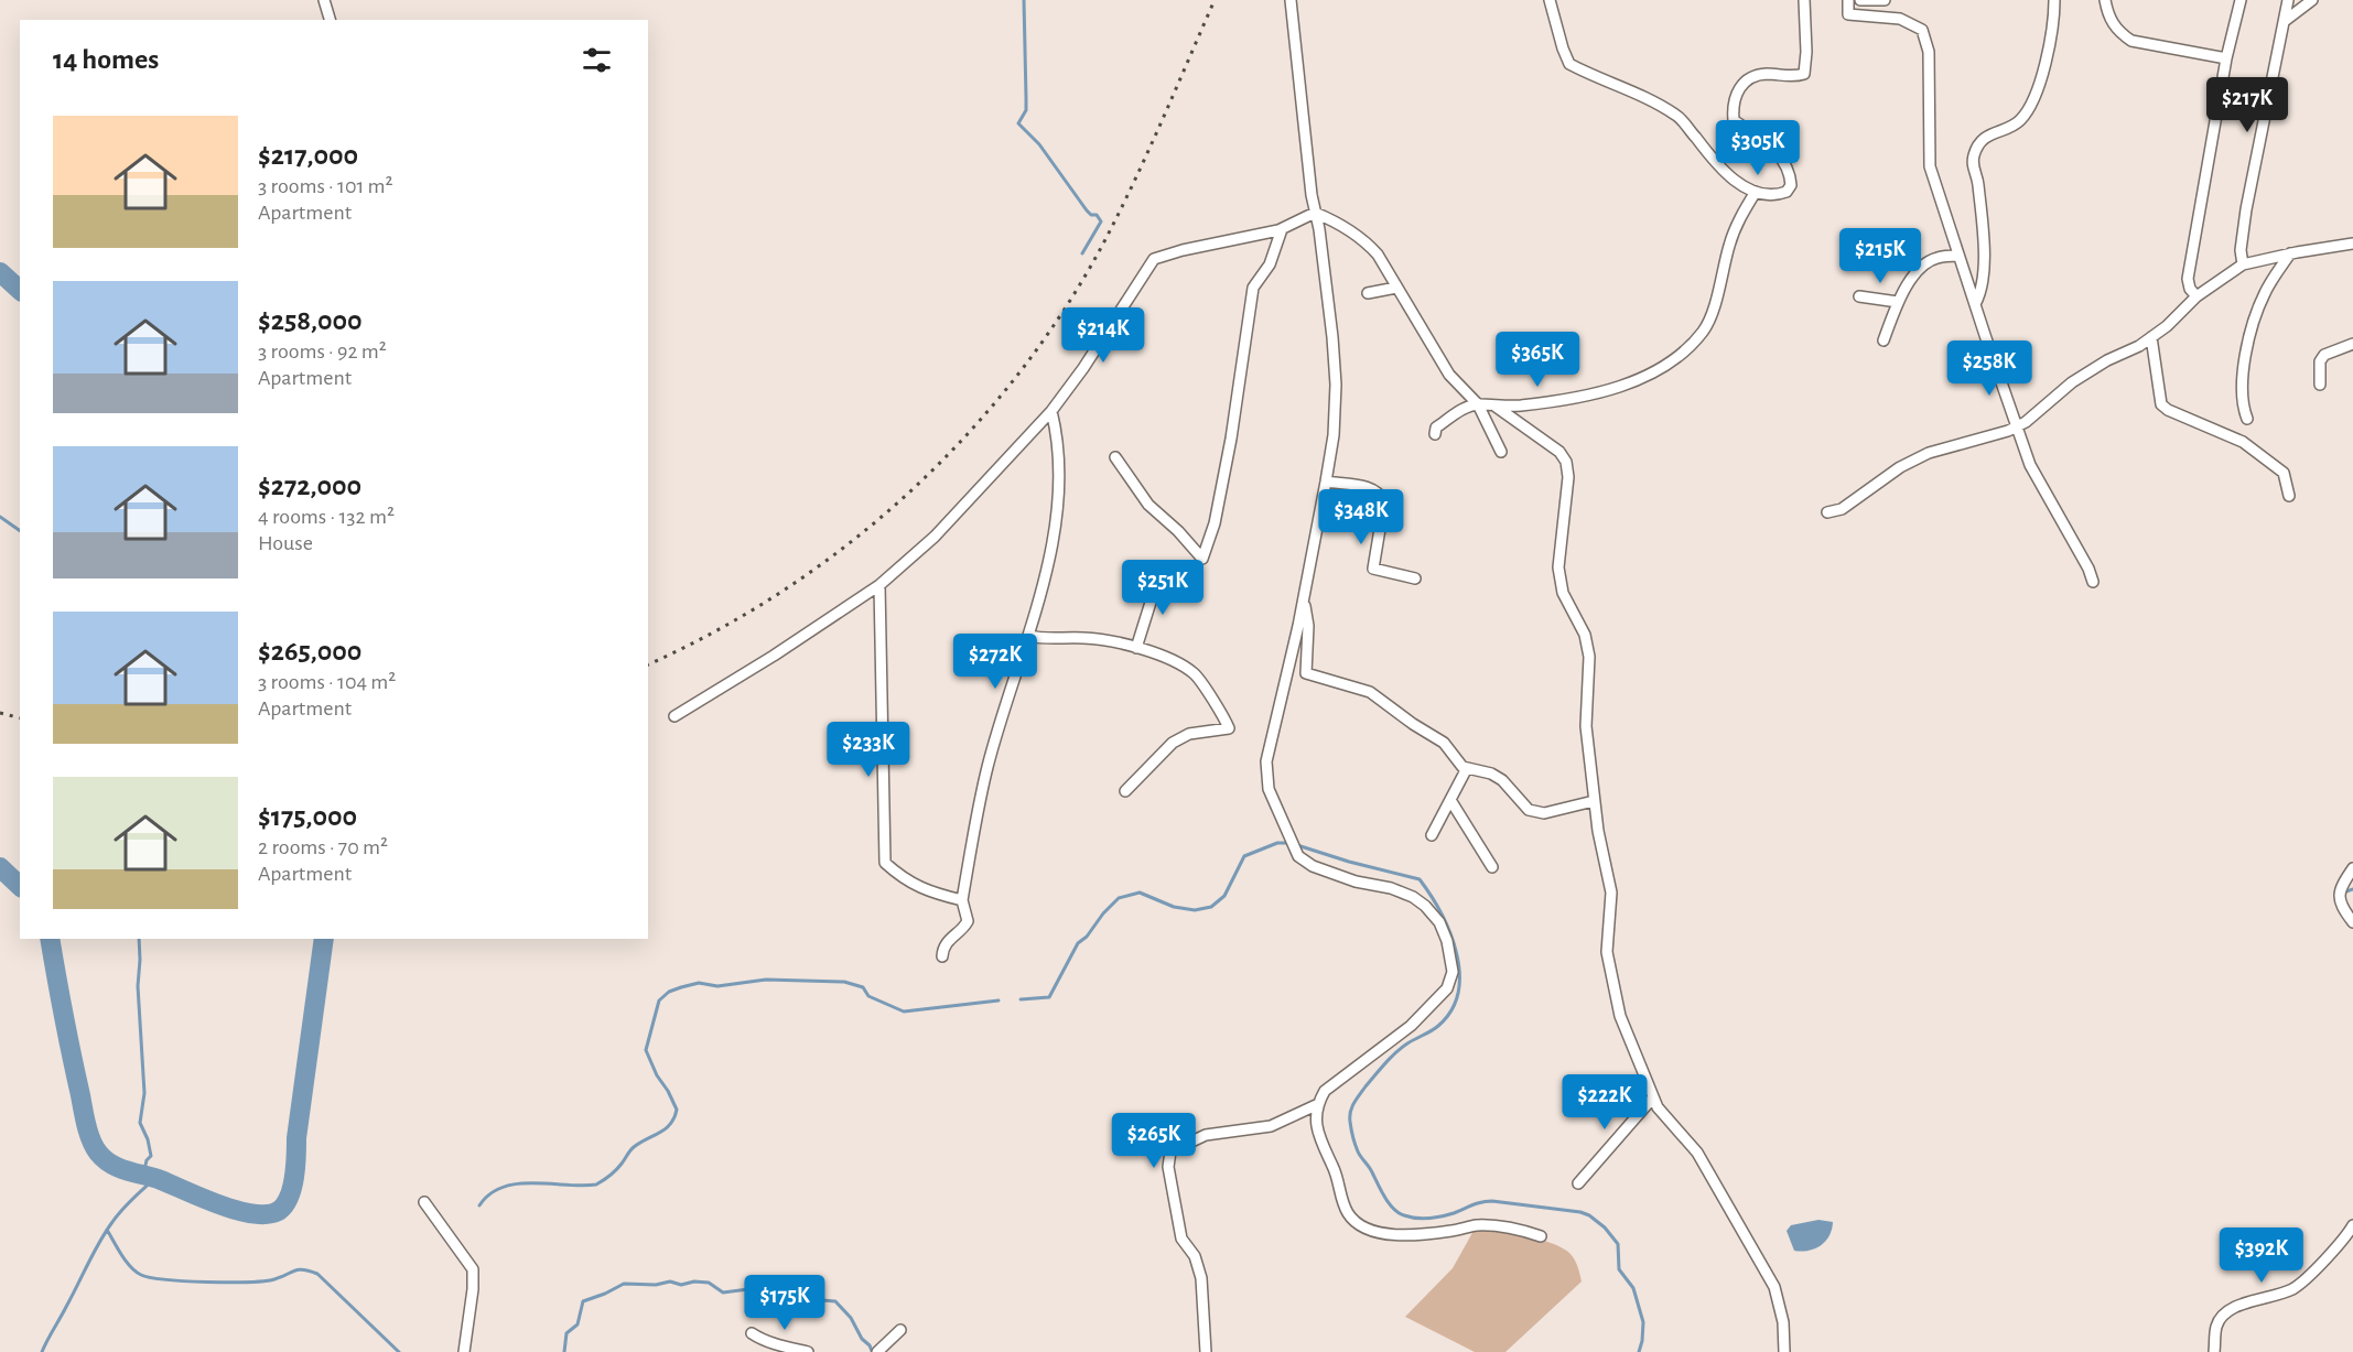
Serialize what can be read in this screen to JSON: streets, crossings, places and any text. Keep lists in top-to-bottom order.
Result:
{
  "page": {
    "heading": "14 homes",
    "price": [
      "$217K",
      "$305K",
      "$215K",
      "$214K",
      "$365K",
      "$258K",
      "$348K",
      "$251K",
      "$272K",
      "$233K",
      "$222K",
      "$265K",
      "$392K",
      "$175K"
    ],
    "list": [
      {
        "name": "$217,000",
        "note": "3 rooms · 101 m² · Apartment"
      },
      {
        "name": "$258,000",
        "note": "3 rooms · 92 m² · Apartment"
      },
      {
        "name": "$272,000",
        "note": "4 rooms · 132 m² · House"
      },
      {
        "name": "$265,000",
        "note": "3 rooms · 104 m² · Apartment"
      },
      {
        "name": "$175,000",
        "note": "2 rooms · 70 m² · Apartment"
      }
    ]
  }
}
